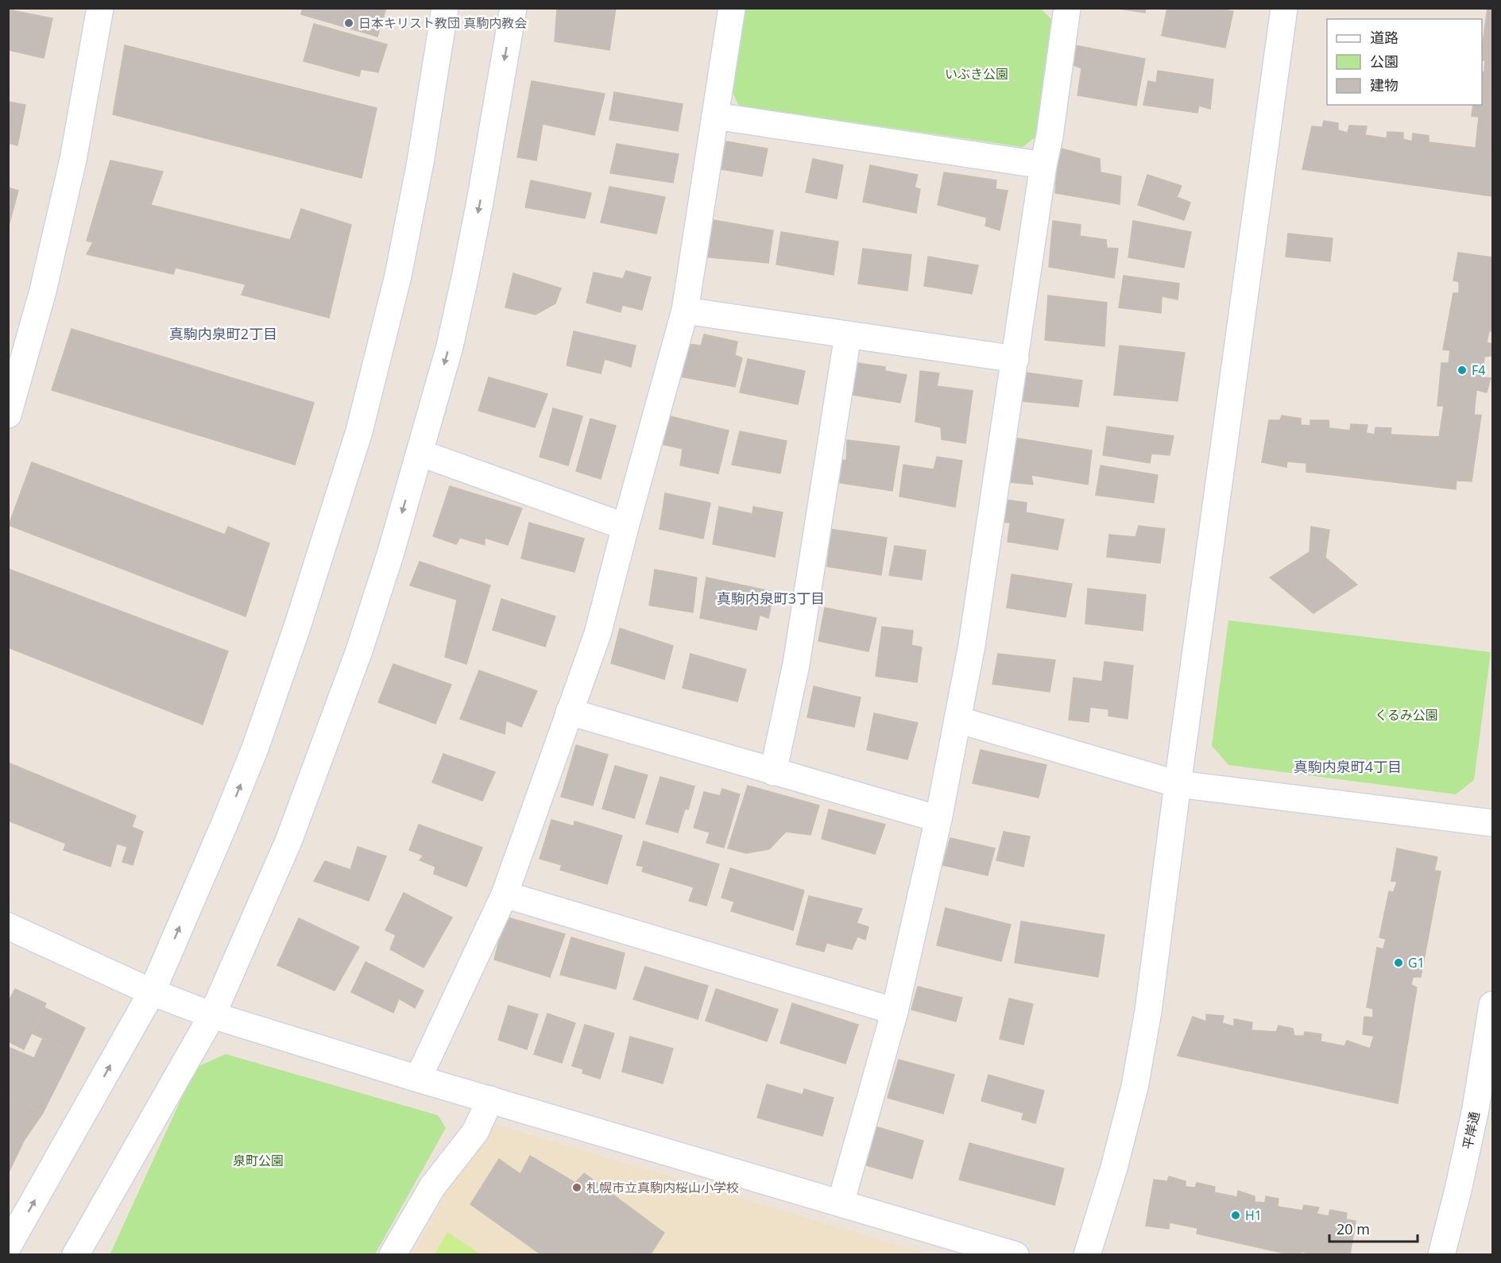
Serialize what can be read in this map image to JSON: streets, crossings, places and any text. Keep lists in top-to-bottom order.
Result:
{
  "streets": {
    "street": ["平岸通"]
  },
  "districts": ["真駒内泉町2丁目", "真駒内泉町3丁目", "真駒内泉町4丁目"],
  "parks": ["いぶき公園", "くるみ公園", "泉町公園"],
  "places": [
    "日本キリスト教団 真駒内教会",
    "F4",
    "G1",
    "札幌市立真駒内桜山小学校",
    "H1"
  ],
  "legend": ["道路", "公園", "建物"],
  "scale_bar": "20 m"
}
